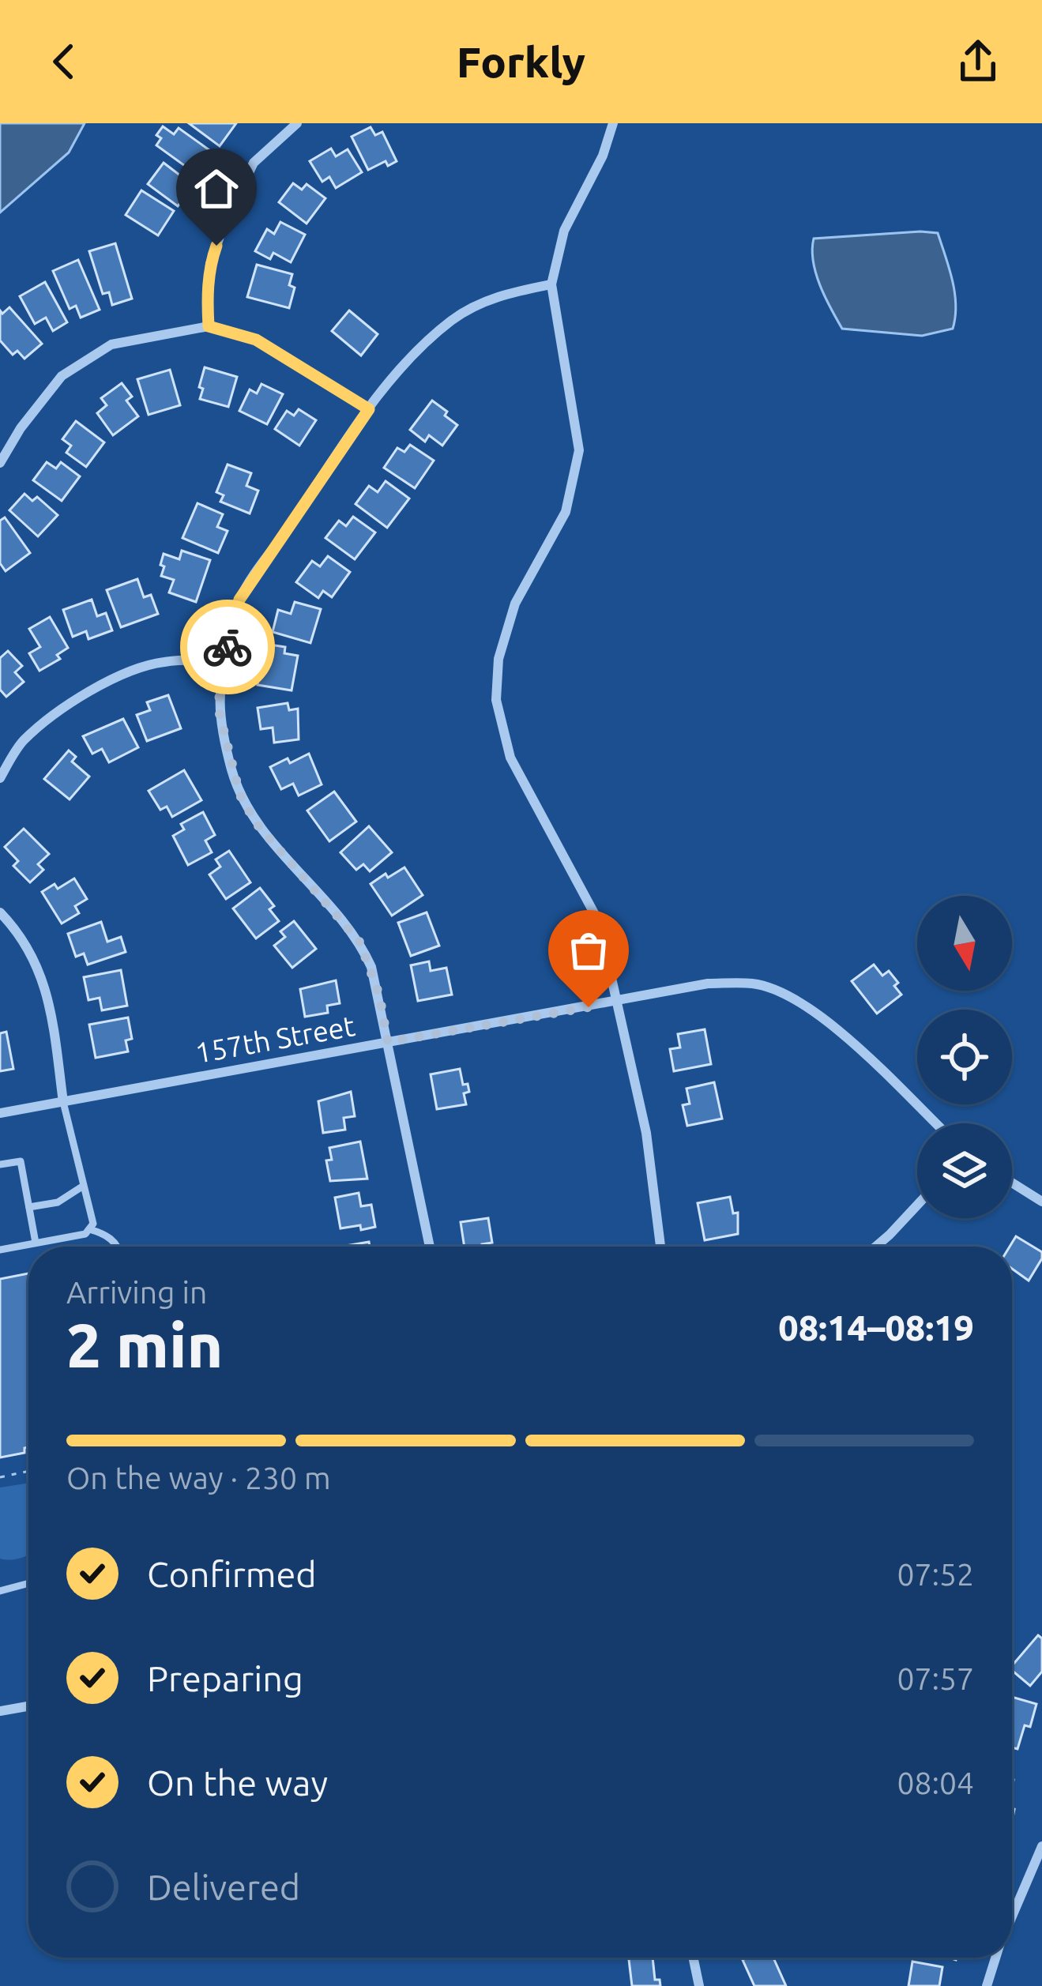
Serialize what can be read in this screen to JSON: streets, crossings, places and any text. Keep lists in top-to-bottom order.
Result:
{
  "streets": {
    "street": ["157th Street"]
  },
  "north": "bottom",
  "page": {
    "header": "Forkly",
    "heading": ["2 min", "Arriving in", "08:14–08:19"],
    "bar": "On the way · 230 m",
    "list": [
      ["Confirmed", "07:52"],
      ["Preparing", "07:57"],
      ["On the way", "08:04"],
      "Delivered"
    ]
  }
}
